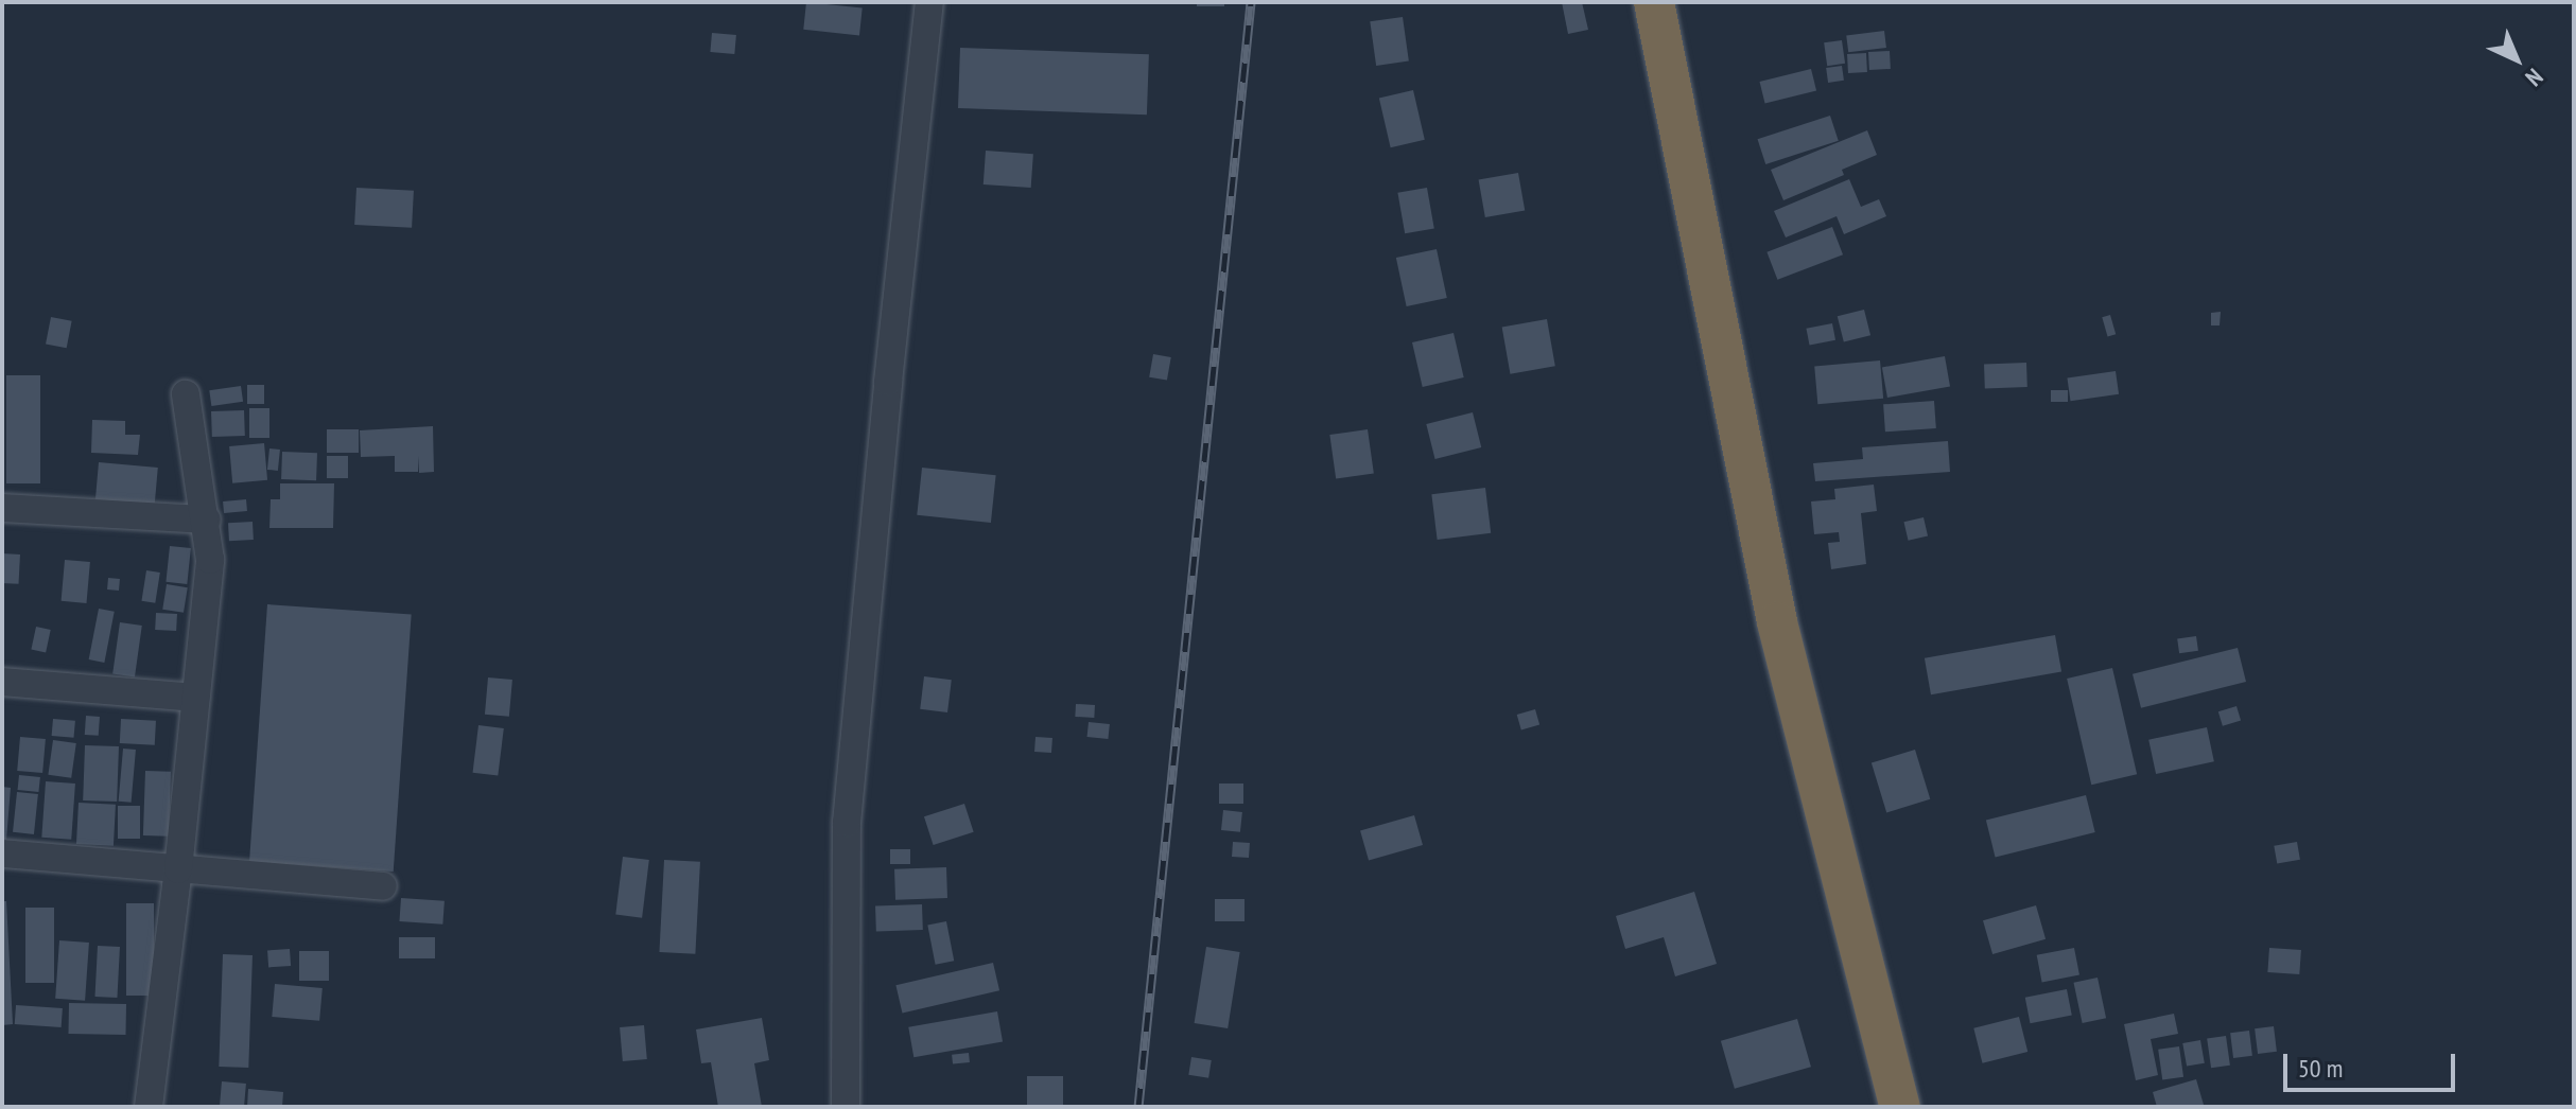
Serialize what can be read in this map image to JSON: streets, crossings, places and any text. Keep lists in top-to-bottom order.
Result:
{
  "scale_bar": "50 m",
  "north": "bottom right"
}
